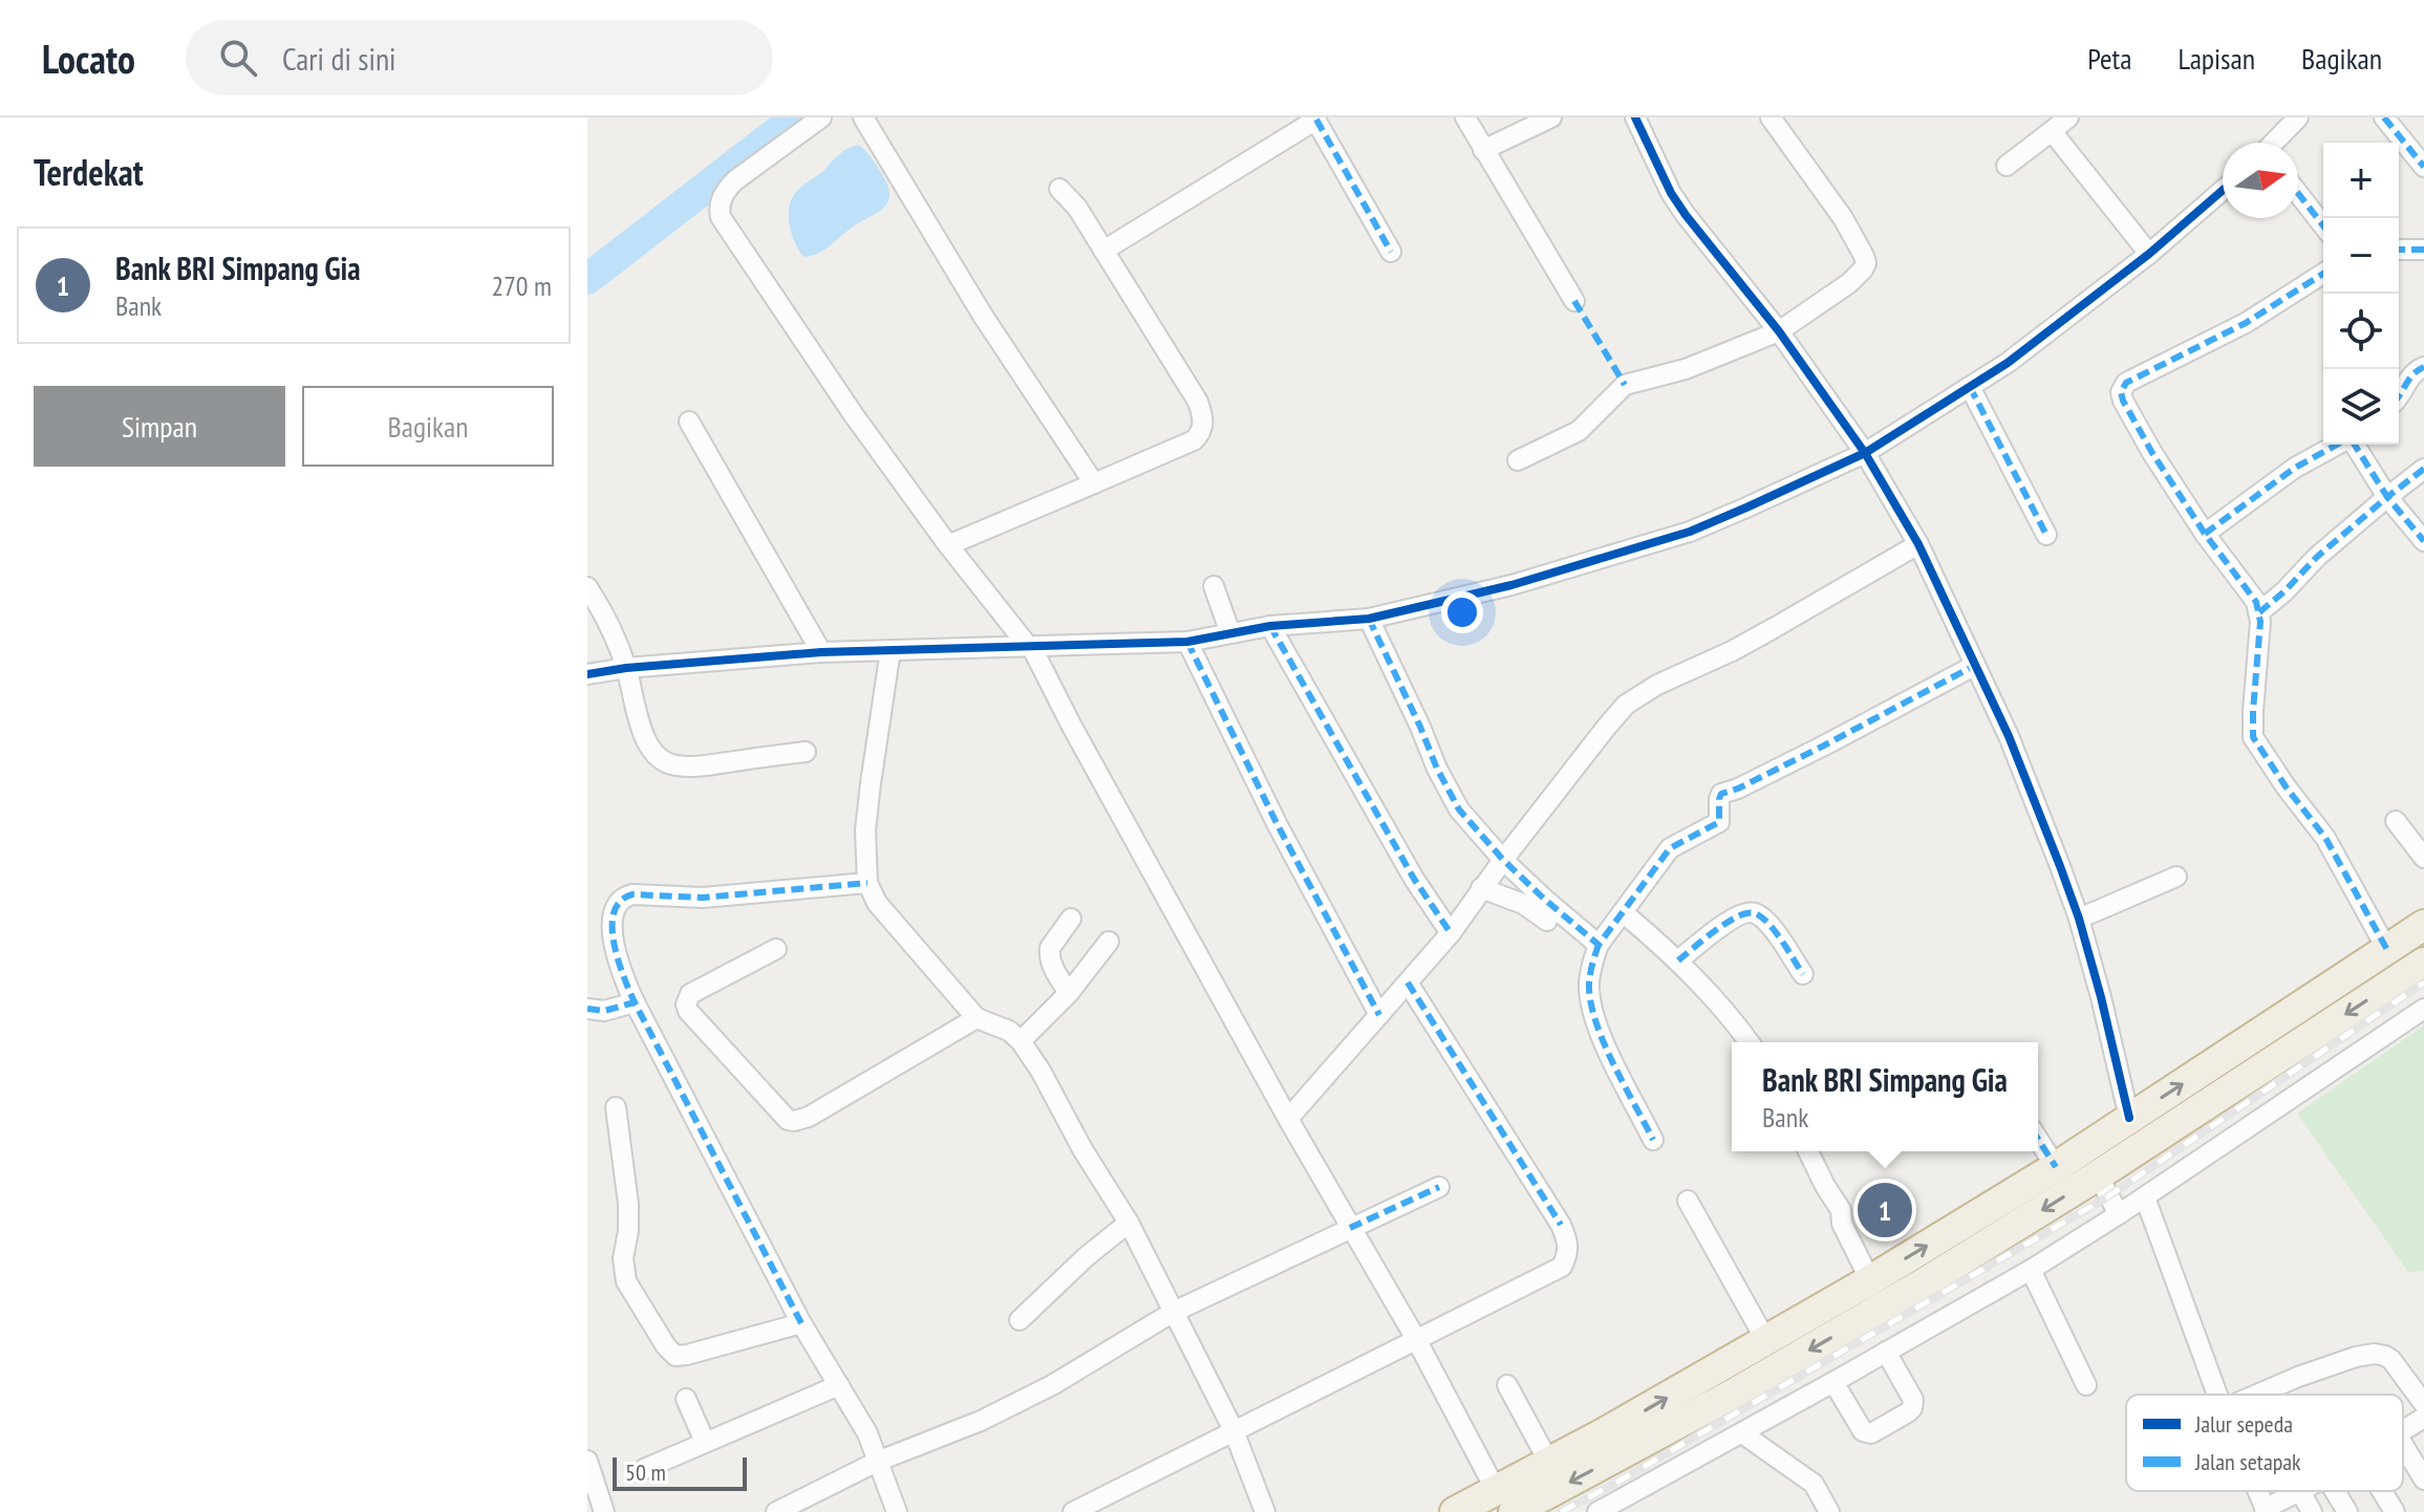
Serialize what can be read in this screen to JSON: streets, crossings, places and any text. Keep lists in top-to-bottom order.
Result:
{
  "legend": ["Jalur sepeda", "Jalan setapak"],
  "scale_bar": "50 m",
  "north": "right",
  "page": {
    "header": "Locato",
    "search": "Cari di sini",
    "nav": ["Peta", "Lapisan", "Bagikan"],
    "heading": "Terdekat",
    "map_buttons": ["+", "−"],
    "list": [
      {
        "mark": "1",
        "name": "Bank BRI Simpang Gia",
        "note": "Bank",
        "value": "270 m"
      }
    ],
    "buttons": ["Simpan", "Bagikan"],
    "popup": ["Bank BRI Simpang Gia", "Bank"],
    "pins": "1",
    "scale": "50 m"
  }
}
